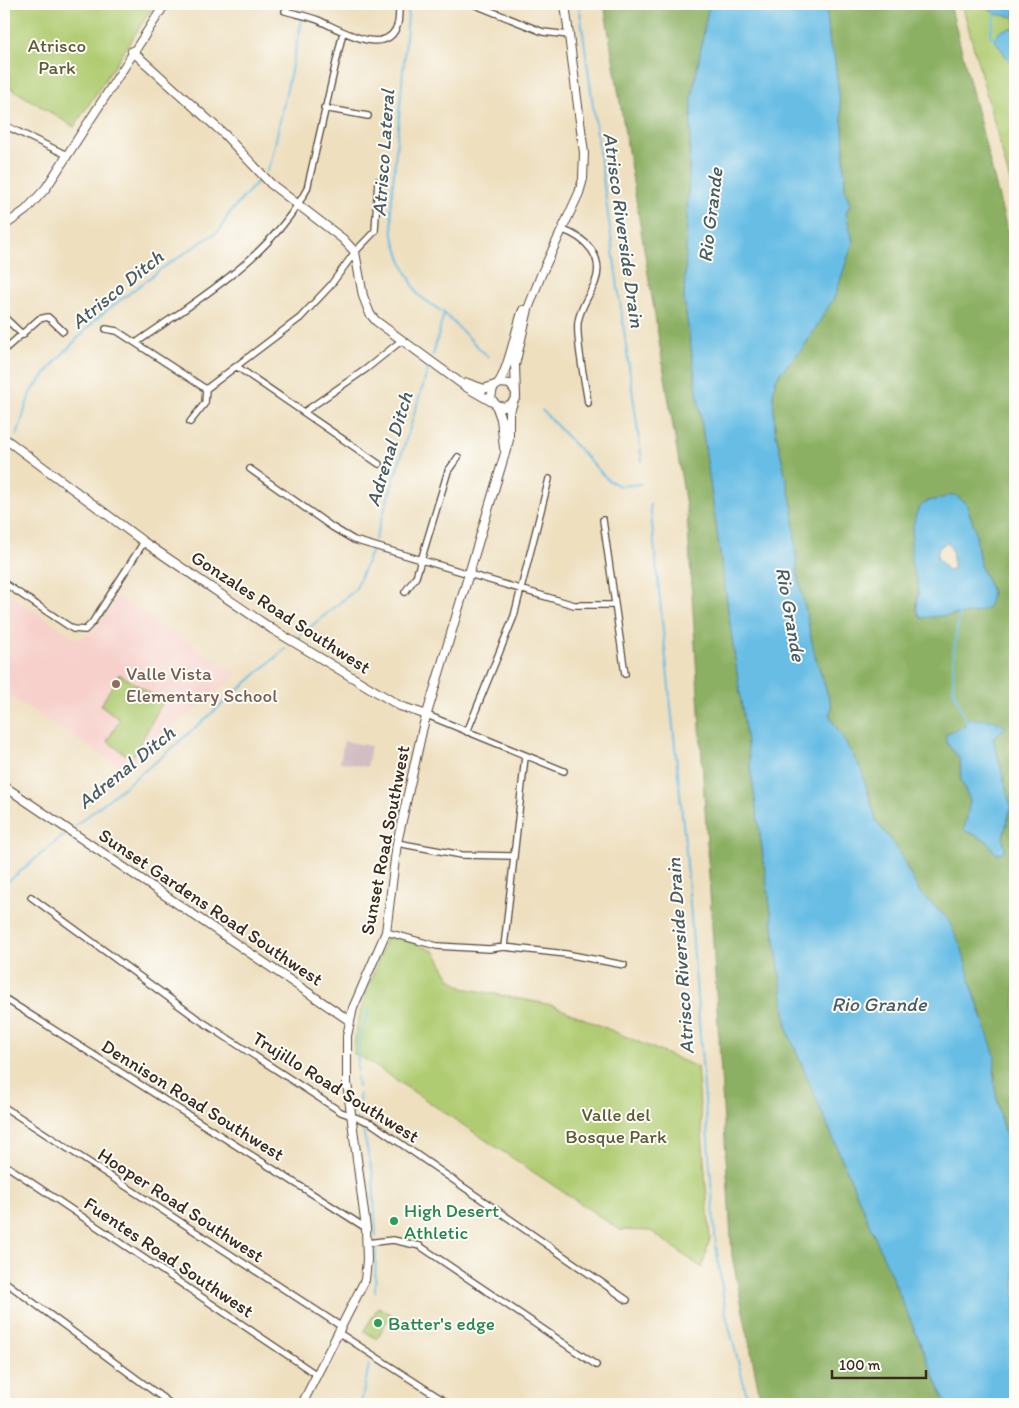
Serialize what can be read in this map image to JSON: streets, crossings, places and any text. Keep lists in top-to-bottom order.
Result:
{
  "streets": {
    "street": [
      "Gonzales Road Southwest",
      "Sunset Road Southwest",
      "Sunset Gardens Road Southwest",
      "Trujillo Road Southwest",
      "Dennison Road Southwest",
      "Hooper Road Southwest",
      "Fuentes Road Southwest"
    ]
  },
  "crossings": [
    ["Gonzales Road Southwest", "Sunset Road Southwest"],
    ["Sunset Road Southwest", "Sunset Gardens Road Southwest"],
    ["Sunset Road Southwest", "Trujillo Road Southwest"],
    ["Sunset Road Southwest", "Dennison Road Southwest"],
    ["Sunset Road Southwest", "Hooper Road Southwest"],
    ["Sunset Road Southwest", "Fuentes Road Southwest"]
  ],
  "water": [
    "Atrisco Lateral",
    "Rio Grande",
    "Atrisco Riverside Drain",
    "Atrisco Ditch",
    "Adrenal Ditch"
  ],
  "parks": ["Atrisco Park", "Valle del Bosque Park"],
  "places": ["Valle Vista Elementary School", "High Desert Athletic", "Batter's edge"],
  "scale_bar": "100 m"
}
